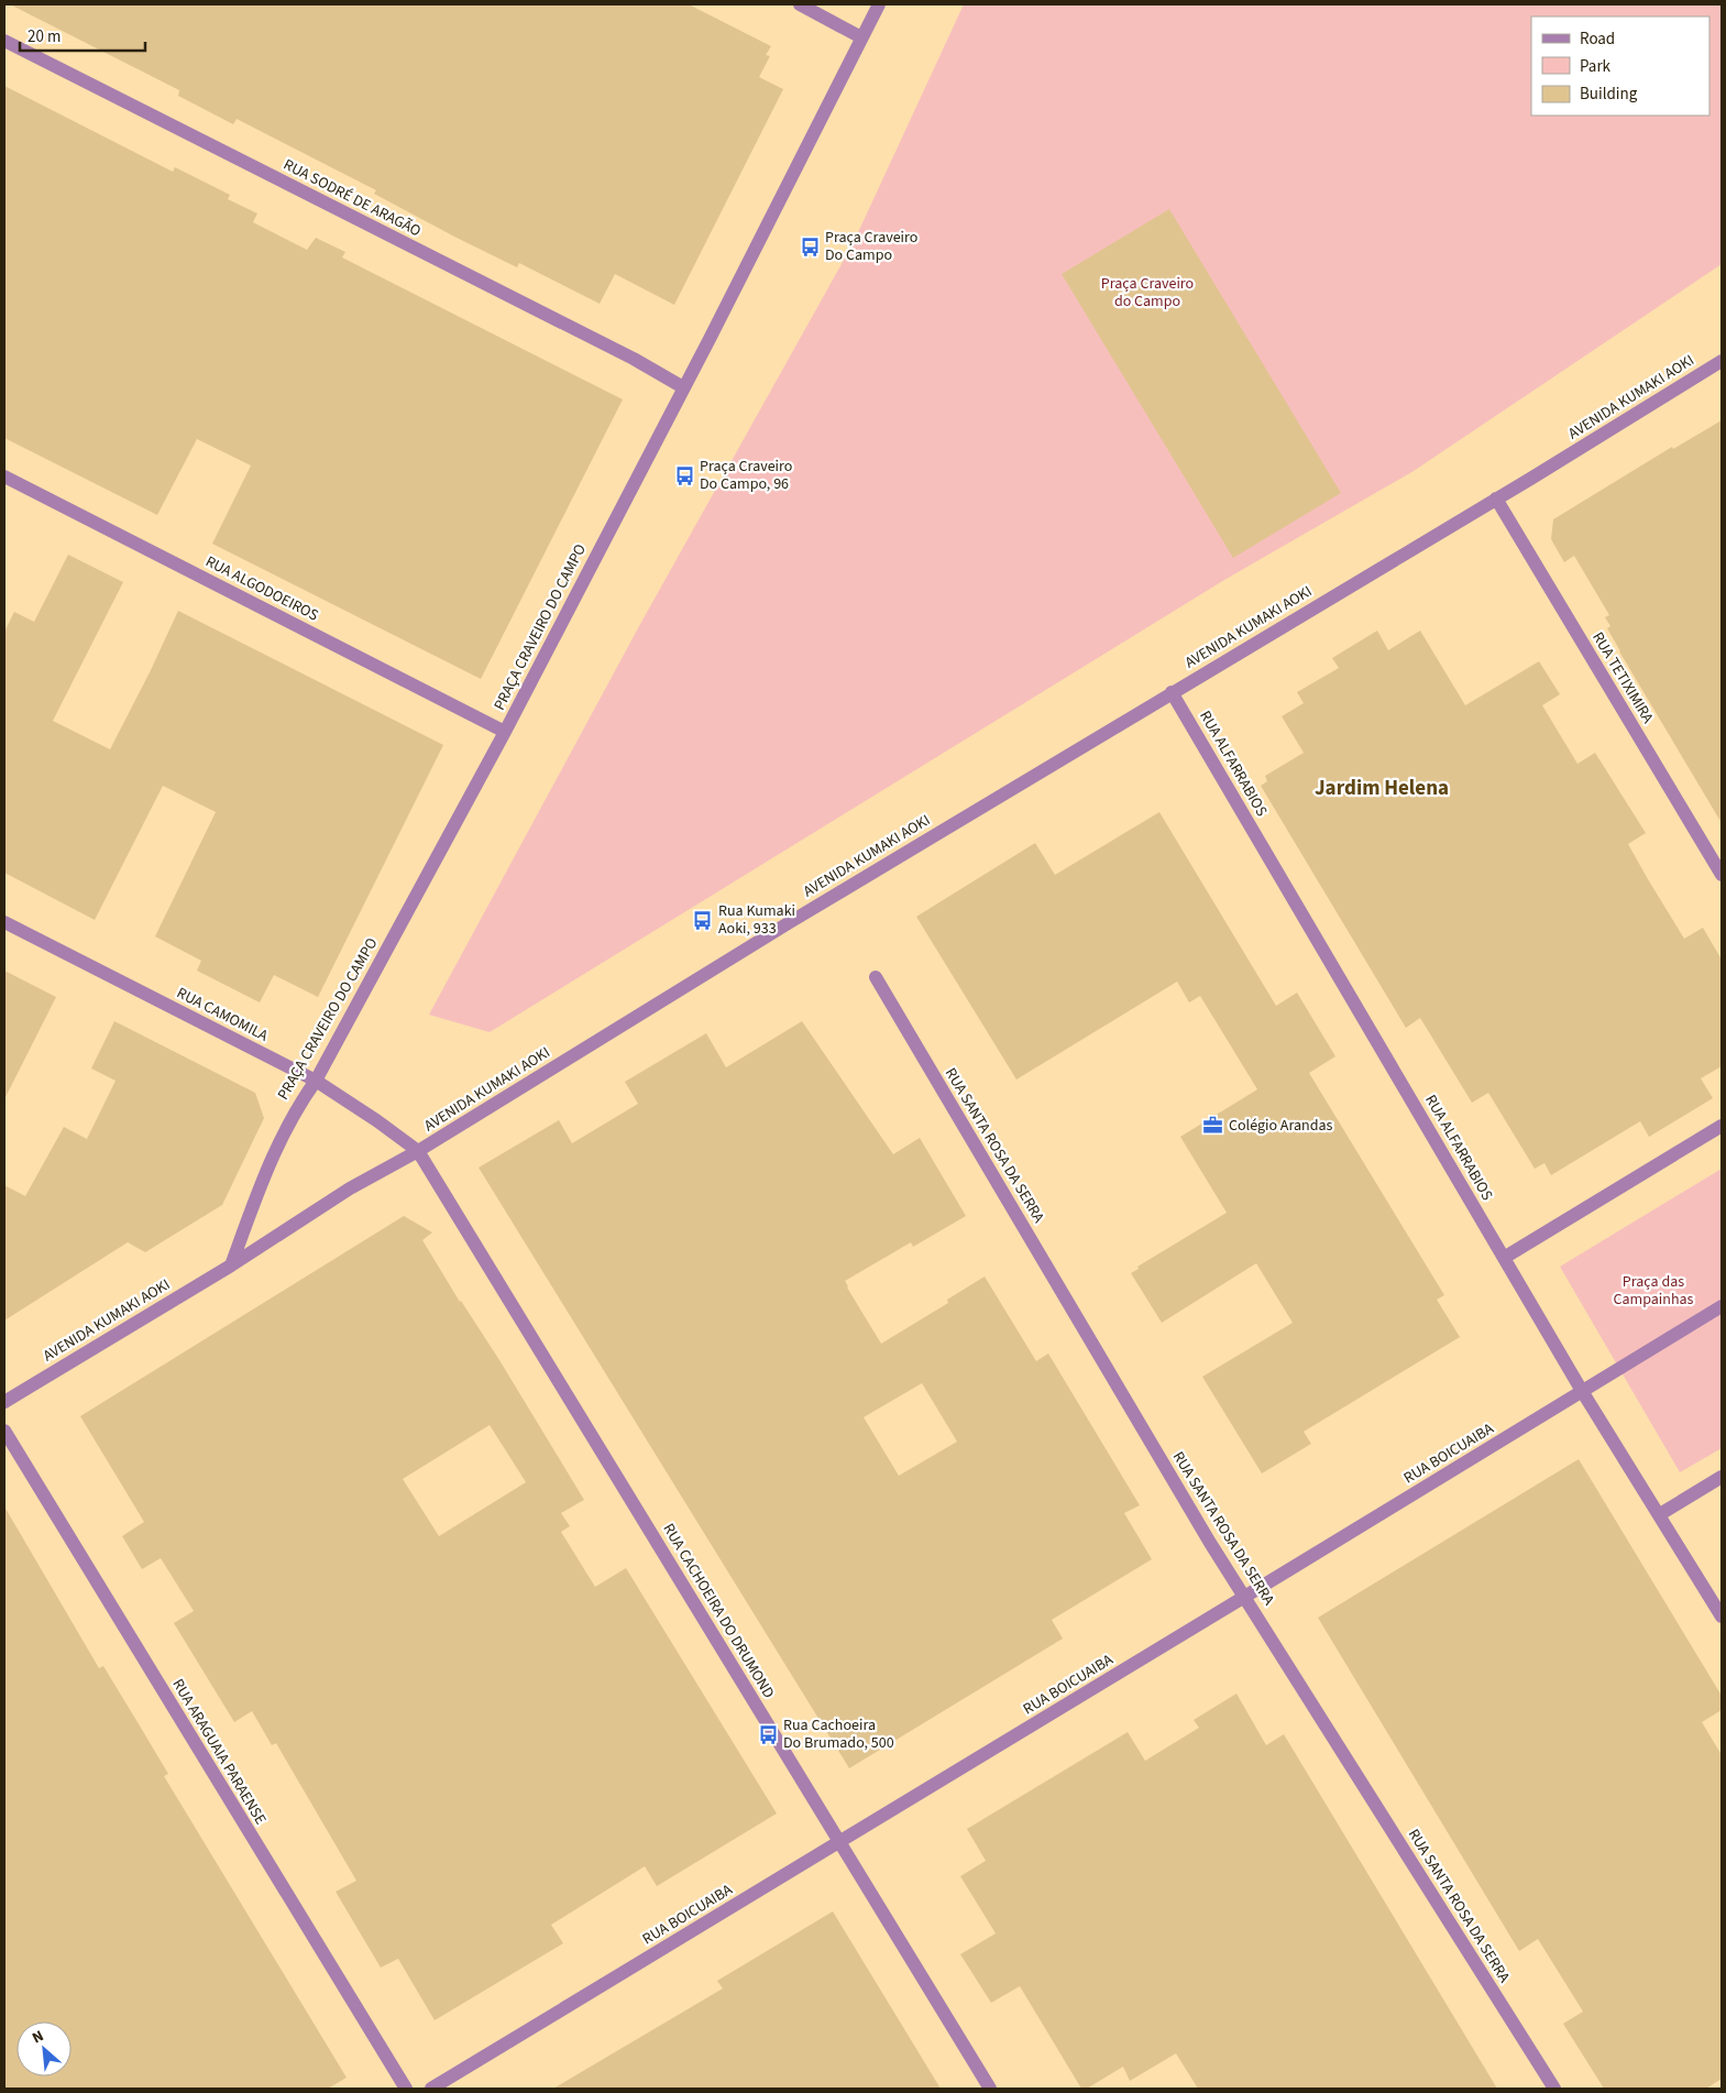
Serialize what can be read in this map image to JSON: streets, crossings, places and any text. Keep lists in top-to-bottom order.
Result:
{
  "streets": {
    "street": [
      "RUA SODRÉ DE ARAGÃO",
      "AVENIDA KUMAKI AOKI",
      "RUA ALGODOEIROS",
      "PRAÇA CRAVEIRO DO CAMPO",
      "RUA TETIXIMIRA",
      "RUA ALFARRABIOS",
      "RUA CAMOMILA",
      "RUA SANTA ROSA DA SERRA",
      "RUA BOICUAIBA",
      "RUA CACHOEIRA DO DRUMOND",
      "RUA ARAGUAIA PARAENSE"
    ]
  },
  "crossings": [
    ["RUA SODRÉ DE ARAGÃO", "PRAÇA CRAVEIRO DO CAMPO"],
    ["AVENIDA KUMAKI AOKI", "PRAÇA CRAVEIRO DO CAMPO"],
    ["AVENIDA KUMAKI AOKI", "RUA TETIXIMIRA"],
    ["AVENIDA KUMAKI AOKI", "RUA ALFARRABIOS"],
    ["AVENIDA KUMAKI AOKI", "RUA CAMOMILA"],
    ["AVENIDA KUMAKI AOKI", "RUA CACHOEIRA DO DRUMOND"],
    ["RUA ALGODOEIROS", "PRAÇA CRAVEIRO DO CAMPO"],
    ["PRAÇA CRAVEIRO DO CAMPO", "RUA CAMOMILA"],
    ["RUA ALFARRABIOS", "RUA BOICUAIBA"],
    ["RUA CAMOMILA", "RUA CACHOEIRA DO DRUMOND"],
    ["RUA SANTA ROSA DA SERRA", "RUA BOICUAIBA"],
    ["RUA BOICUAIBA", "RUA CACHOEIRA DO DRUMOND"]
  ],
  "districts": ["Jardim Helena"],
  "parks": ["Praça Craveiro do Campo", "Praça das Campainhas"],
  "places": {
    "bus stop": [
      "Praça Craveiro Do Campo",
      "Praça Craveiro Do Campo, 96",
      "Rua Kumaki Aoki, 933",
      "Rua Cachoeira Do Brumado, 500"
    ],
    "office": ["Colégio Arandas"]
  },
  "legend": ["Road", "Park", "Building"],
  "scale_bar": "20 m",
  "north": "top left"
}
